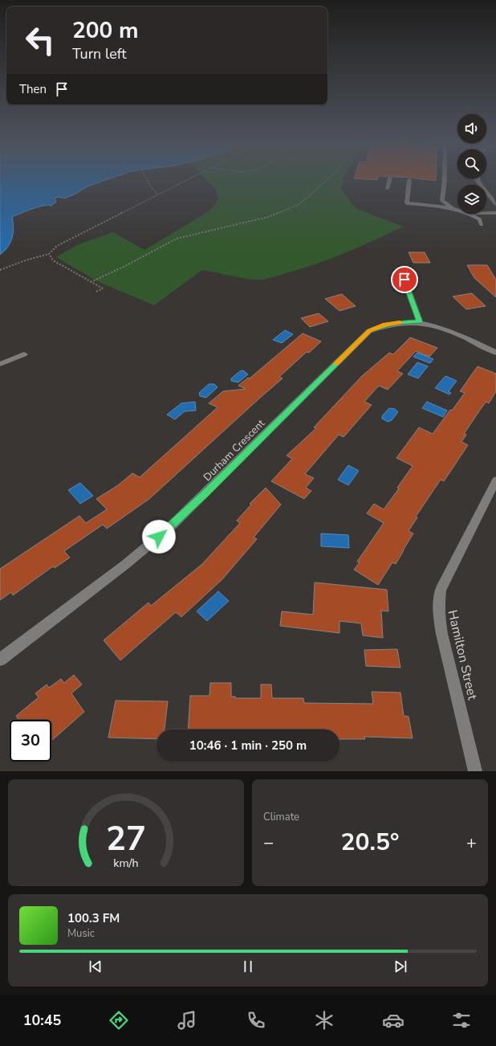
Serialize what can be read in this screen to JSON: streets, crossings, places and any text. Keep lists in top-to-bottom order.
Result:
{
  "streets": {
    "street": ["Durham Crescent", "Hamilton Street"]
  },
  "page": {
    "turn": ["200 m", "Turn left"],
    "then": "Then",
    "limit": "30",
    "trip": "10:46 · 1 min · 250 m",
    "tile": "Climate",
    "heat": ["−", "20.5°", "+"],
    "song": ["100.3 FM", "Music"],
    "tabs": "10:45",
    "gauge": ["27", "km/h"]
  }
}
